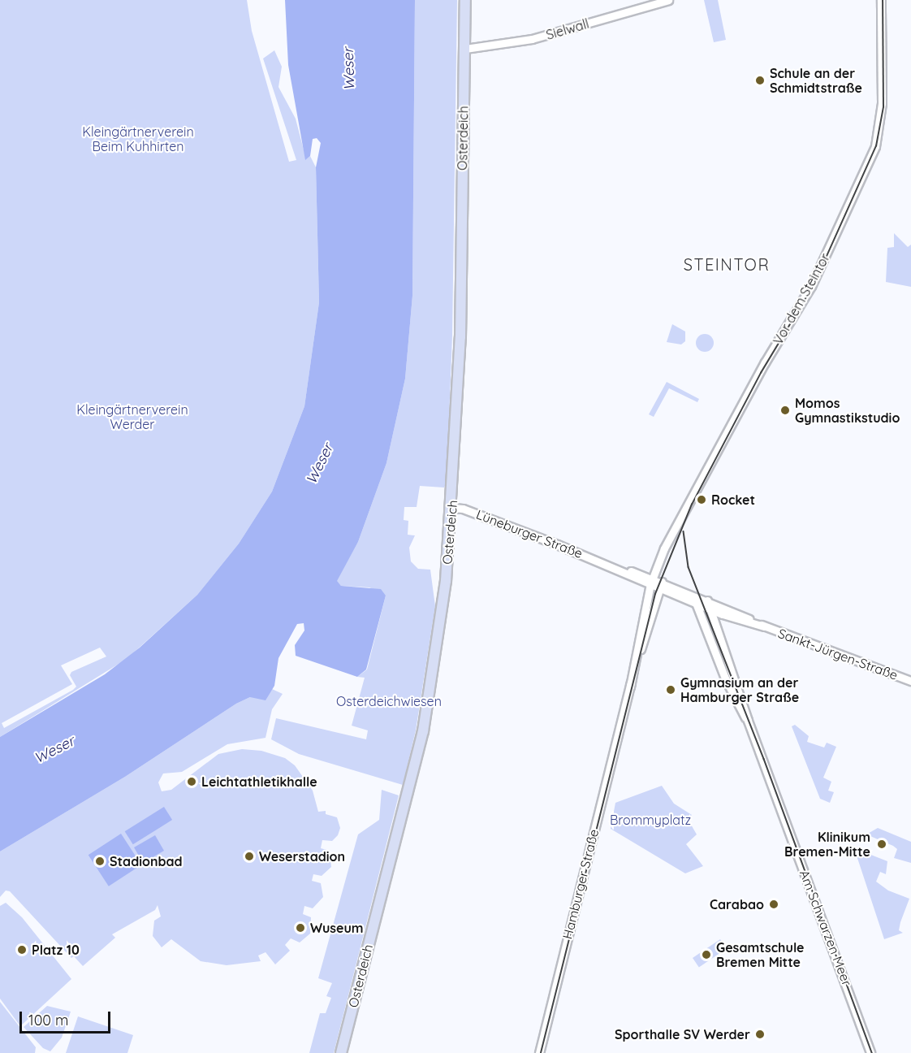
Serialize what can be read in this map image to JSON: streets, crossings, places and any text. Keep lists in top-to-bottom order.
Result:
{
  "streets": {
    "main road": ["Osterdeich"],
    "street": [
      "Sielwall",
      "Vor dem Steintor",
      "Lüneburger Straße",
      "Sankt-Jürgen-Straße",
      "Hamburger Straße",
      "Am Schwarzen Meer"
    ]
  },
  "crossings": [
    ["Sielwall", "Osterdeich"],
    ["Osterdeich", "Lüneburger Straße"],
    ["Vor dem Steintor", "Lüneburger Straße"],
    ["Vor dem Steintor", "Hamburger Straße"],
    ["Lüneburger Straße", "Sankt-Jürgen-Straße"],
    ["Lüneburger Straße", "Hamburger Straße"],
    ["Lüneburger Straße", "Am Schwarzen Meer"],
    ["Sankt-Jürgen-Straße", "Am Schwarzen Meer"]
  ],
  "districts": ["STEINTOR"],
  "water": ["Weser"],
  "parks": [
    "Kleingärtnerverein Beim Kuhhirten",
    "Kleingärtnerverein Werder",
    "Osterdeichwiesen",
    "Brommyplatz"
  ],
  "places": [
    "Schule an der Schmidtstraße",
    "Momos Gymnastikstudio",
    "Rocket",
    "Gymnasium an der Hamburger Straße",
    "Leichtathletikhalle",
    "Klinikum Bremen-Mitte",
    "Weserstadion",
    "Stadionbad",
    "Carabao",
    "Wuseum",
    "Platz 10",
    "Gesamtschule Bremen Mitte",
    "Sporthalle SV Werder"
  ],
  "scale_bar": "100 m"
}
